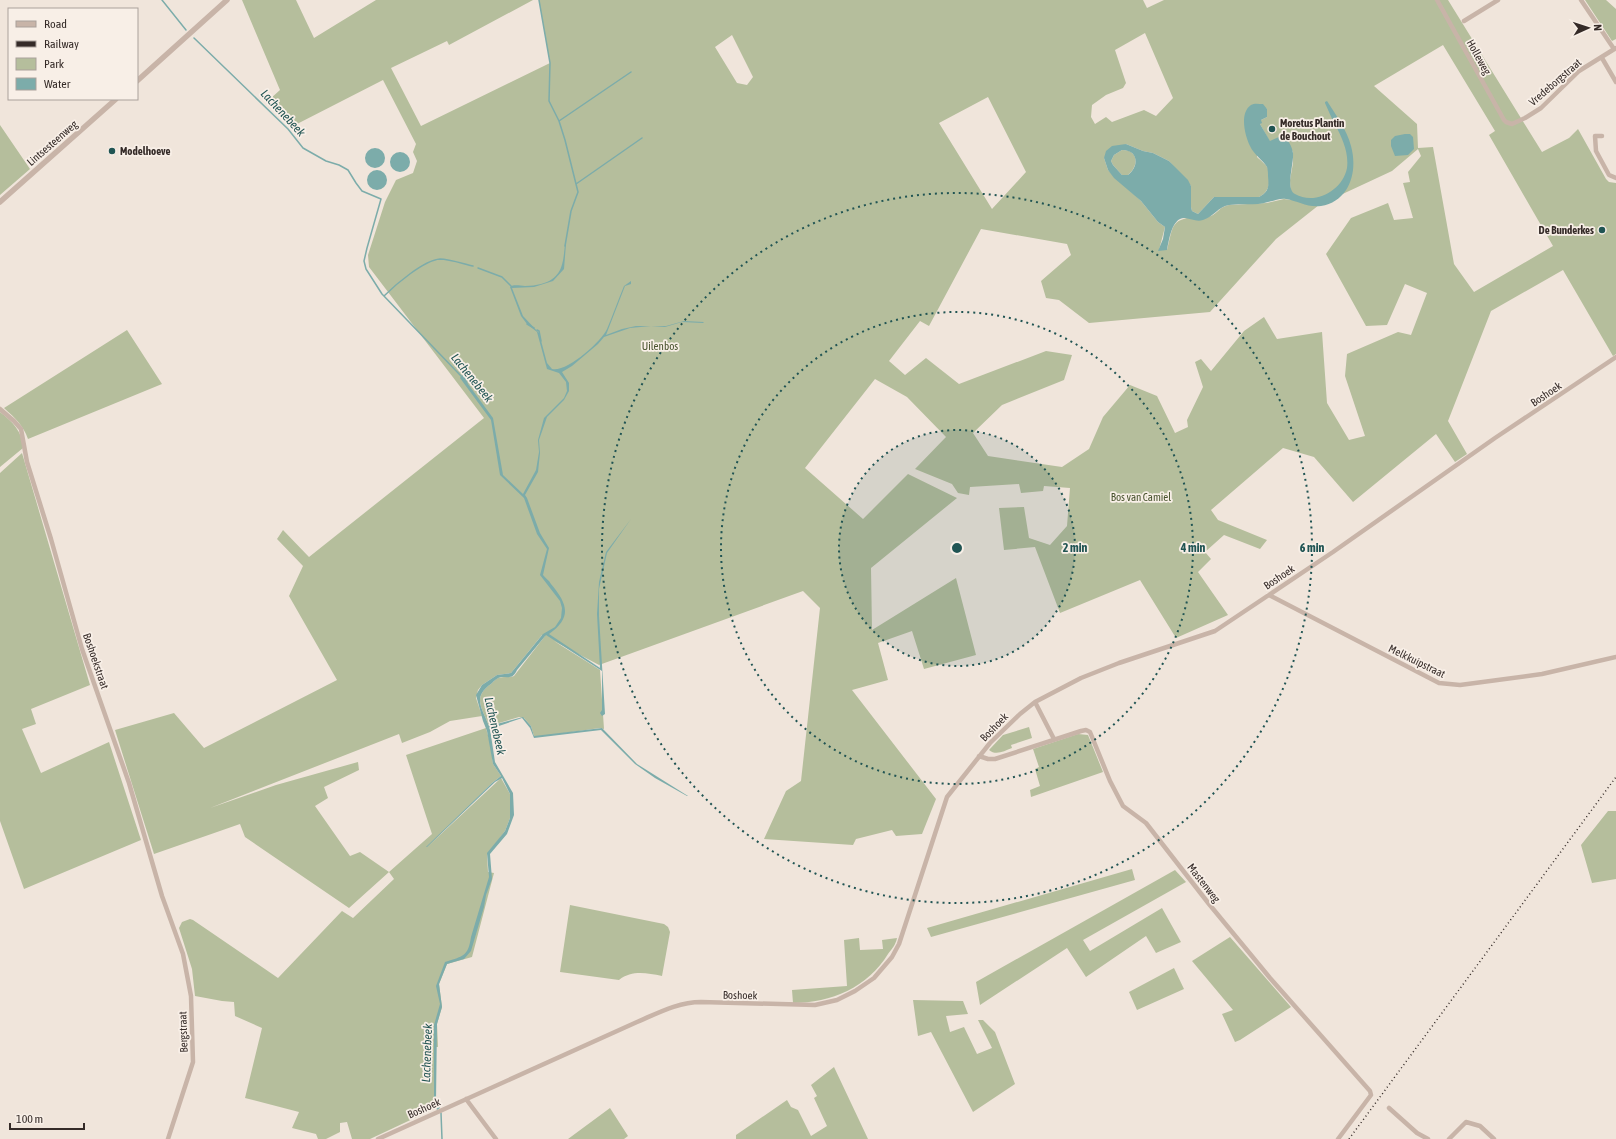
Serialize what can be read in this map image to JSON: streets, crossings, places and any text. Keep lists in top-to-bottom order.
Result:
{
  "streets": {
    "street": [
      "Holleweg",
      "Vredeborgstraat",
      "Lintsesteenweg",
      "Boshoek",
      "Boshoekstraat",
      "Melkkuipstraat",
      "Mastenweg",
      "Bergstraat"
    ]
  },
  "crossings": [
    ["Holleweg", "Vredeborgstraat"],
    ["Boshoek", "Melkkuipstraat"],
    ["Boshoek", "Mastenweg"],
    ["Boshoekstraat", "Bergstraat"]
  ],
  "water": ["Lachenebeek"],
  "parks": ["Uilenbos", "Bos van Camiel"],
  "places": ["Moretus Plantin de Bouchout", "Modelhoeve", "De Bunderkes"],
  "legend": [
    "Road",
    "Railway",
    "Park",
    "Water"
  ],
  "scale_bar": "100 m",
  "north": "right",
  "rings": ["2 min", "4 min", "6 min"]
}
